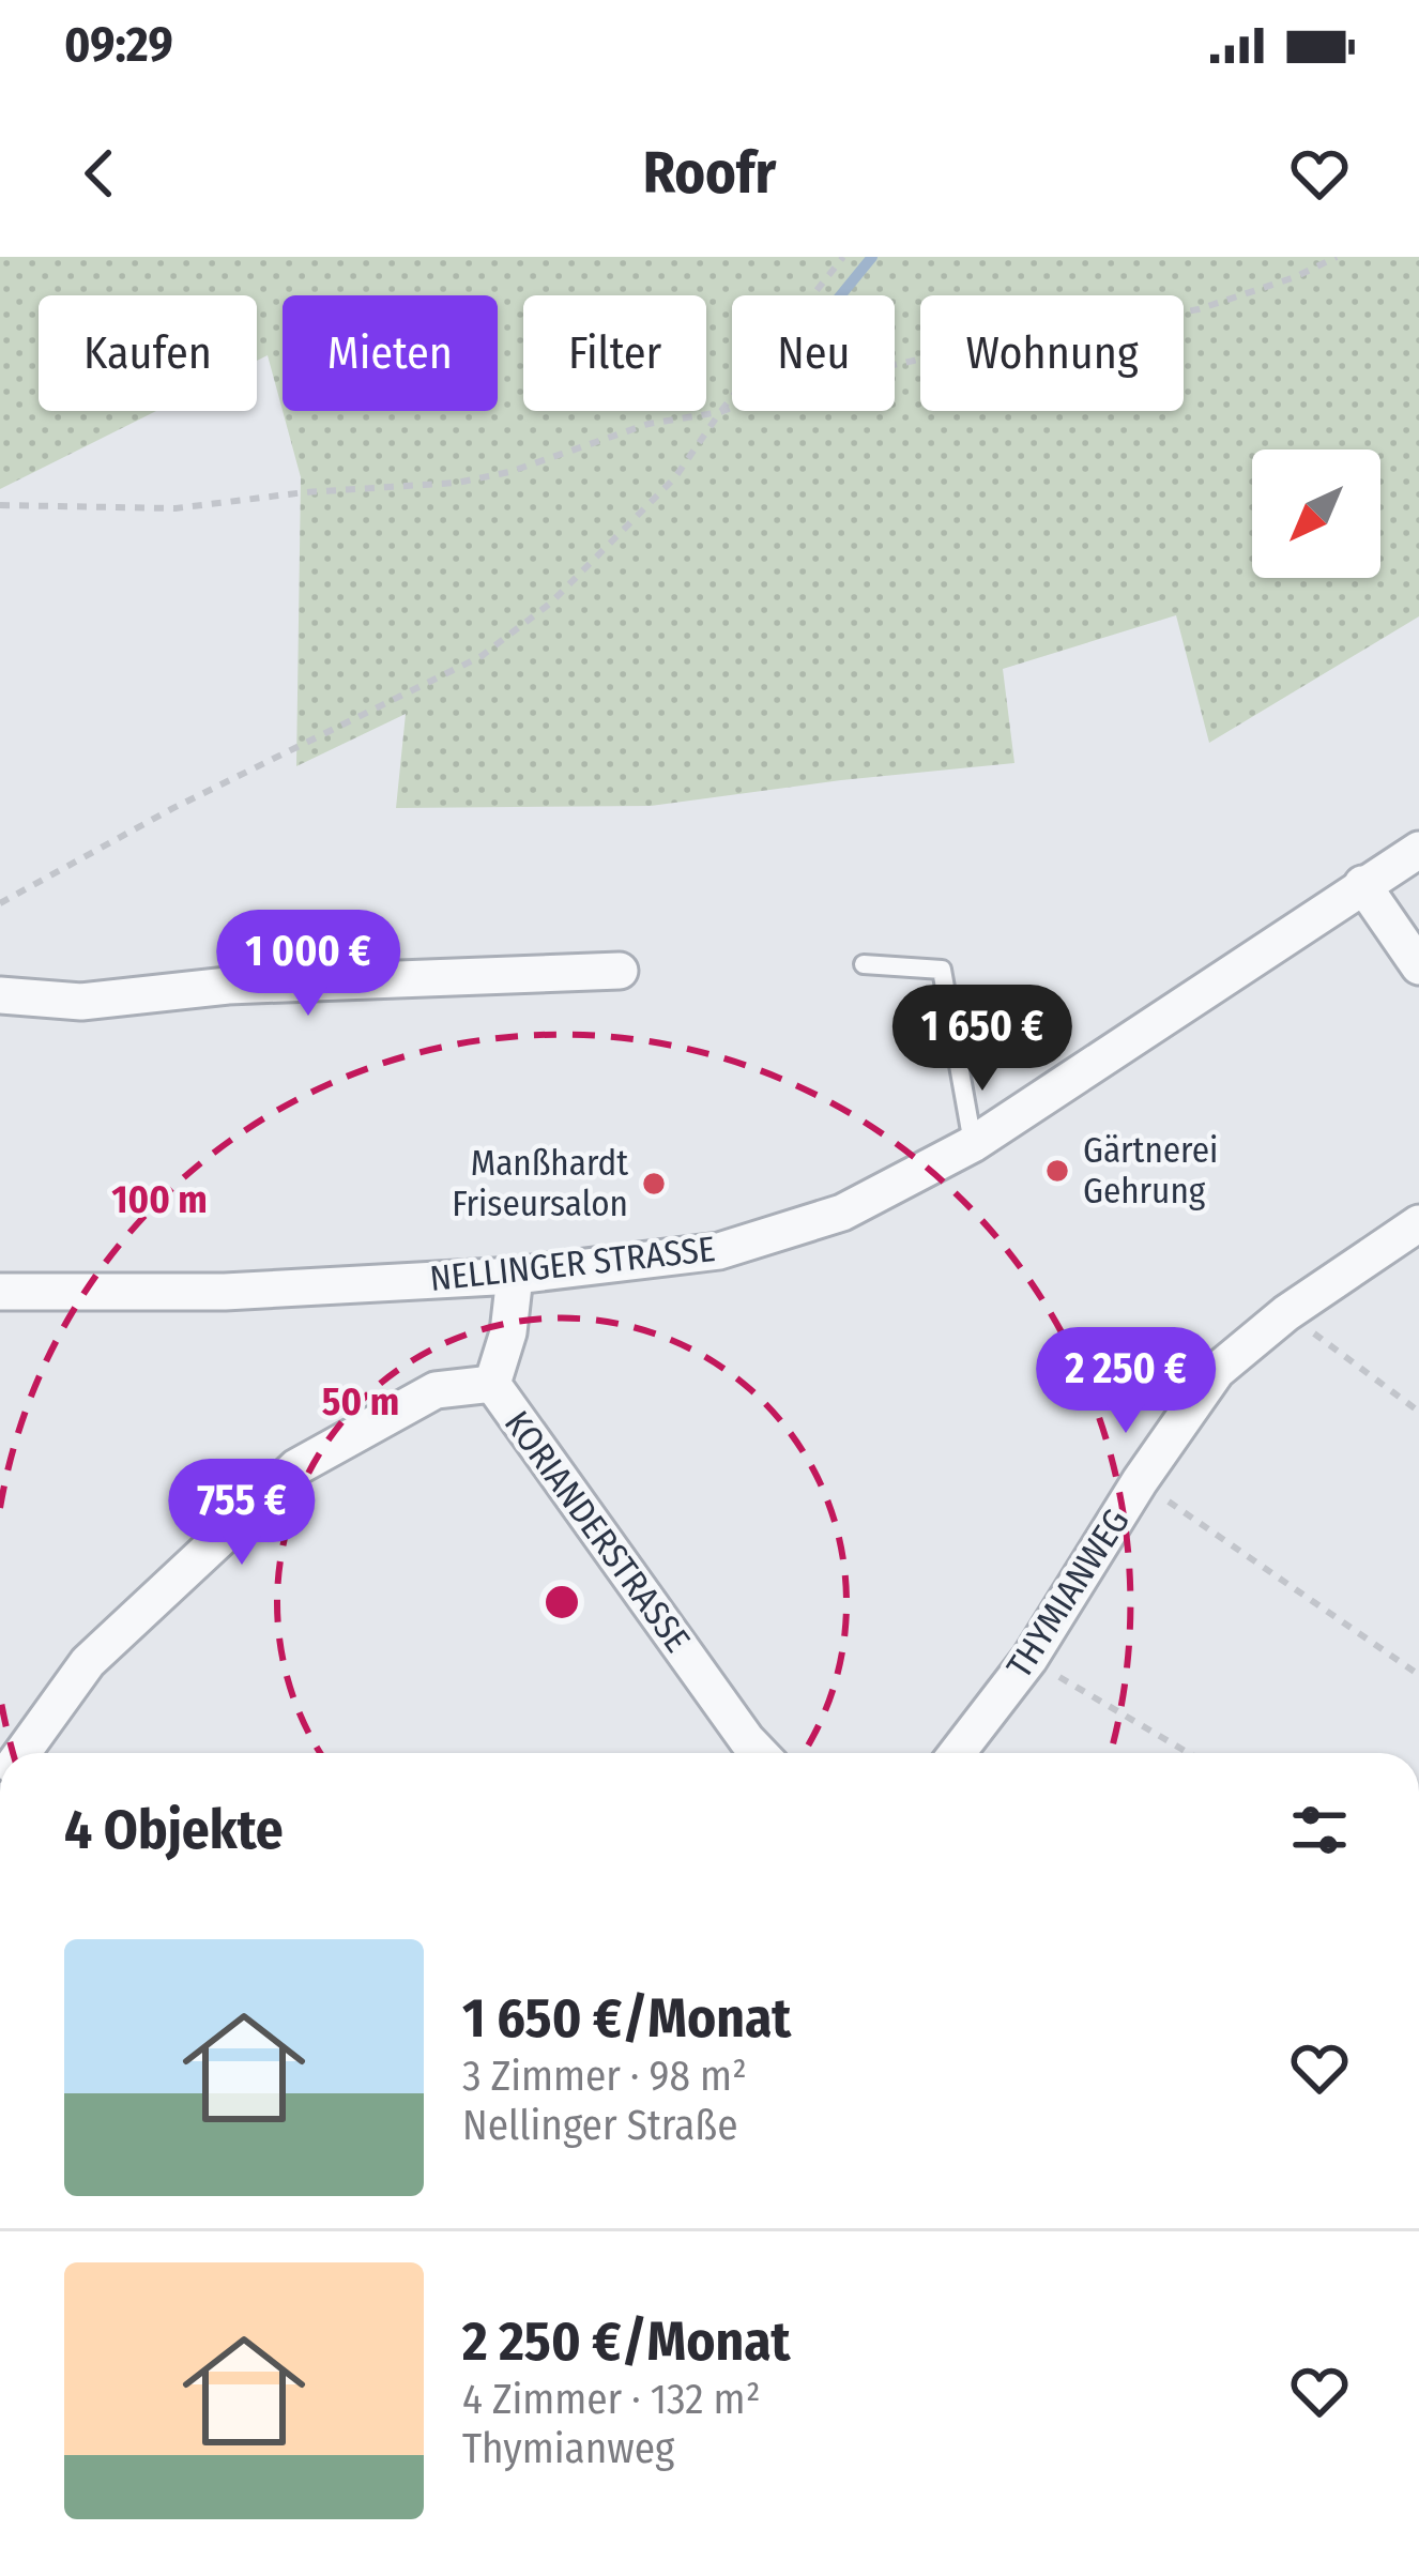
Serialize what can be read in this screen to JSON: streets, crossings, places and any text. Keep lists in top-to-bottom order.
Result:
{
  "streets": {
    "street": ["NELLINGER STRASSE", "KORIANDERSTRASSE", "THYMIANWEG"]
  },
  "crossings": [
    ["NELLINGER STRASSE", "KORIANDERSTRASSE"]
  ],
  "places": ["Gärtnerei Gehrung", "Manßhardt Friseursalon"],
  "north": "bottom left",
  "page": {
    "status": "09:29",
    "header": "Roofr",
    "chip": [
      "Kaufen",
      "Mieten",
      "Filter",
      "Neu",
      "Wohnung"
    ],
    "price": [
      "1 000 €",
      "1 650 €",
      "2 250 €",
      "755 €"
    ],
    "heading": "4 Objekte",
    "list": [
      {
        "name": "1 650 €/Monat",
        "note": "3 Zimmer · 98 m² · Nellinger Straße"
      },
      {
        "name": "2 250 €/Monat",
        "note": "4 Zimmer · 132 m² · Thymianweg"
      }
    ]
  },
  "rings": ["100 m", "50 m"]
}
